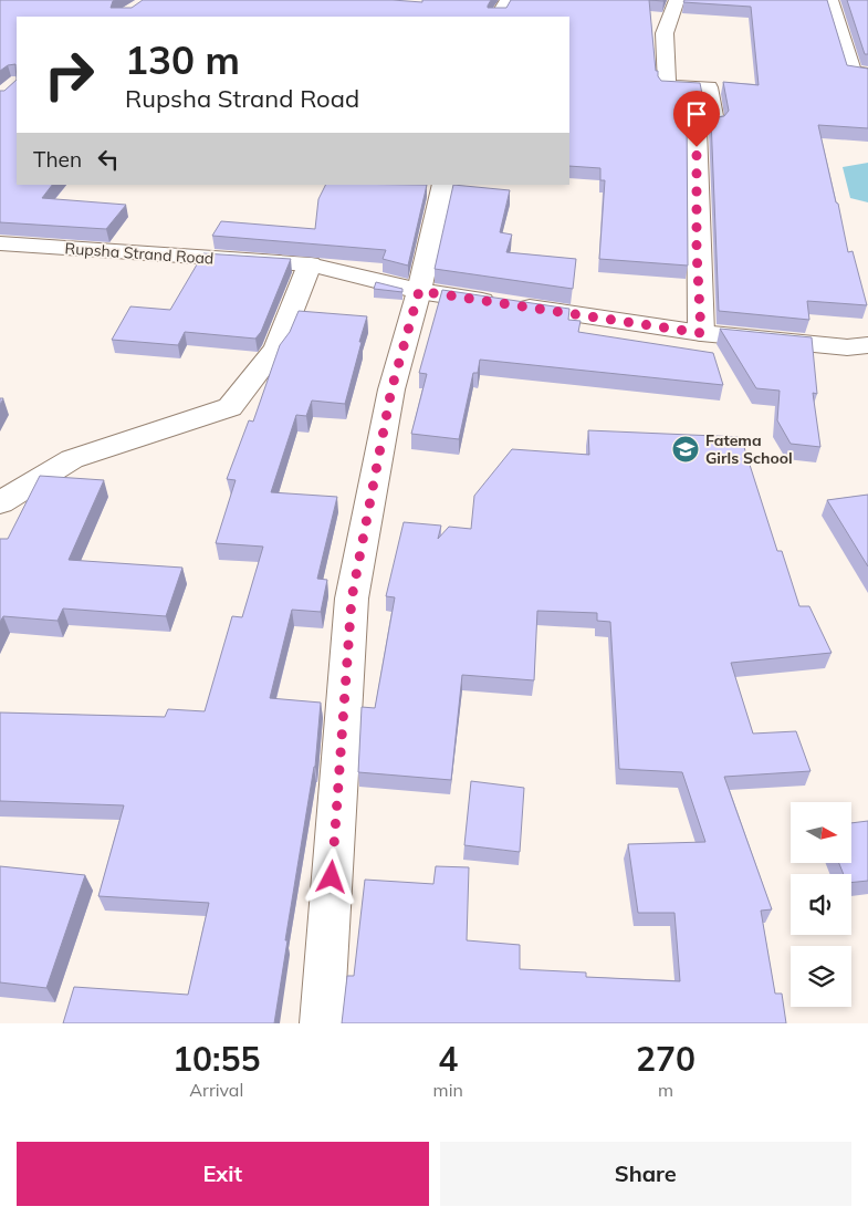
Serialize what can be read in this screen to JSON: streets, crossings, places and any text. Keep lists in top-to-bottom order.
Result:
{
  "streets": {
    "street": ["Rupsha Strand Road"]
  },
  "places": {
    "school or university": ["Fatema Girls School"]
  },
  "north": "right",
  "page": {
    "turn": ["130 m", "Rupsha Strand Road"],
    "then": "Then",
    "eta": [
      "10:55",
      "Arrival",
      "4",
      "min",
      "270",
      "m"
    ],
    "buttons": ["Exit", "Share"]
  }
}
